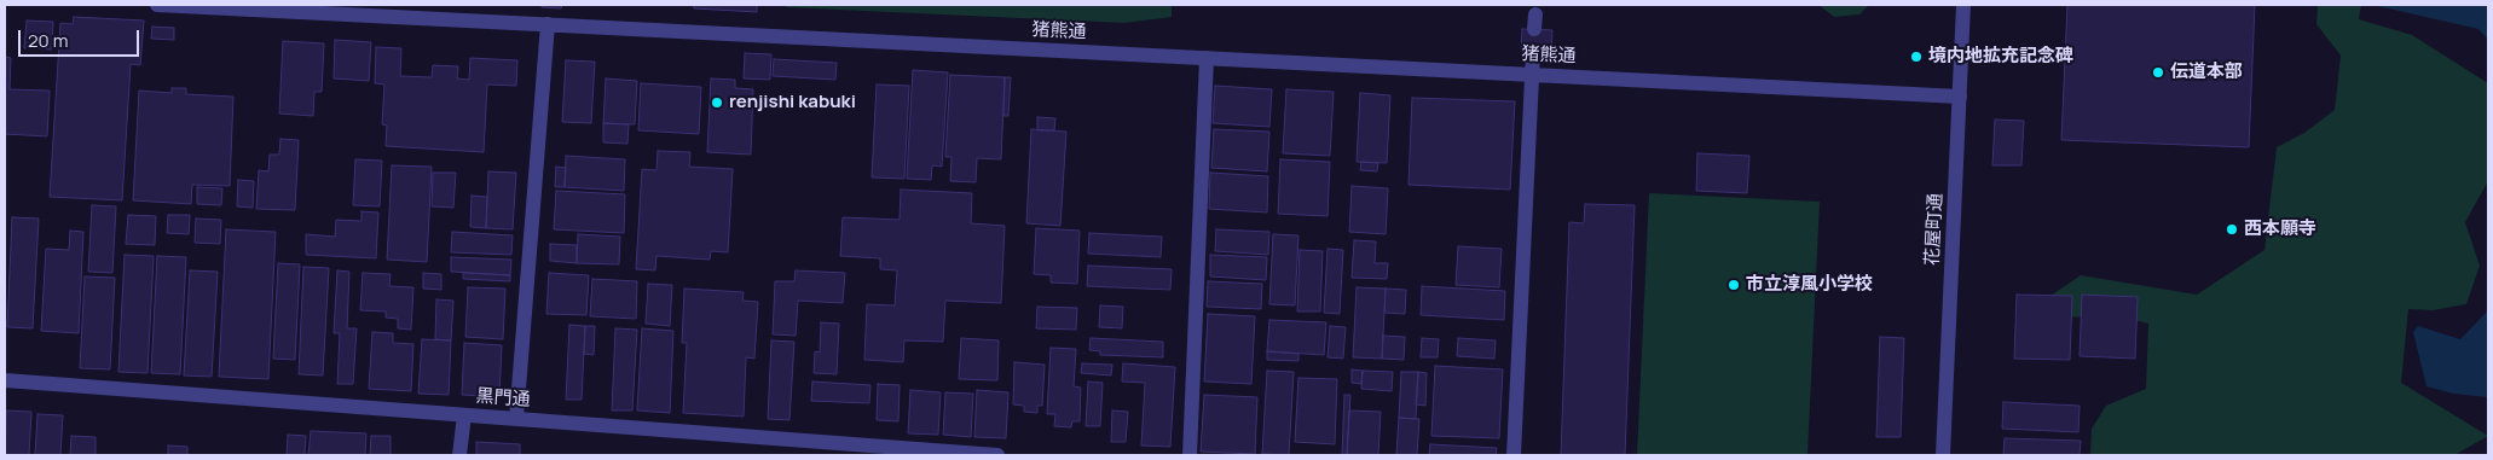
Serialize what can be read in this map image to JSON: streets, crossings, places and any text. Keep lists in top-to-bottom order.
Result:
{
  "streets": {
    "street": ["猪熊通", "花屋町通", "黒門通"]
  },
  "crossings": [
    ["猪熊通", "花屋町通"]
  ],
  "places": [
    "境内地拡充記念碑",
    "伝道本部",
    "renjishi kabuki",
    "西本願寺",
    "市立淳風小学校"
  ],
  "scale_bar": "20 m"
}
